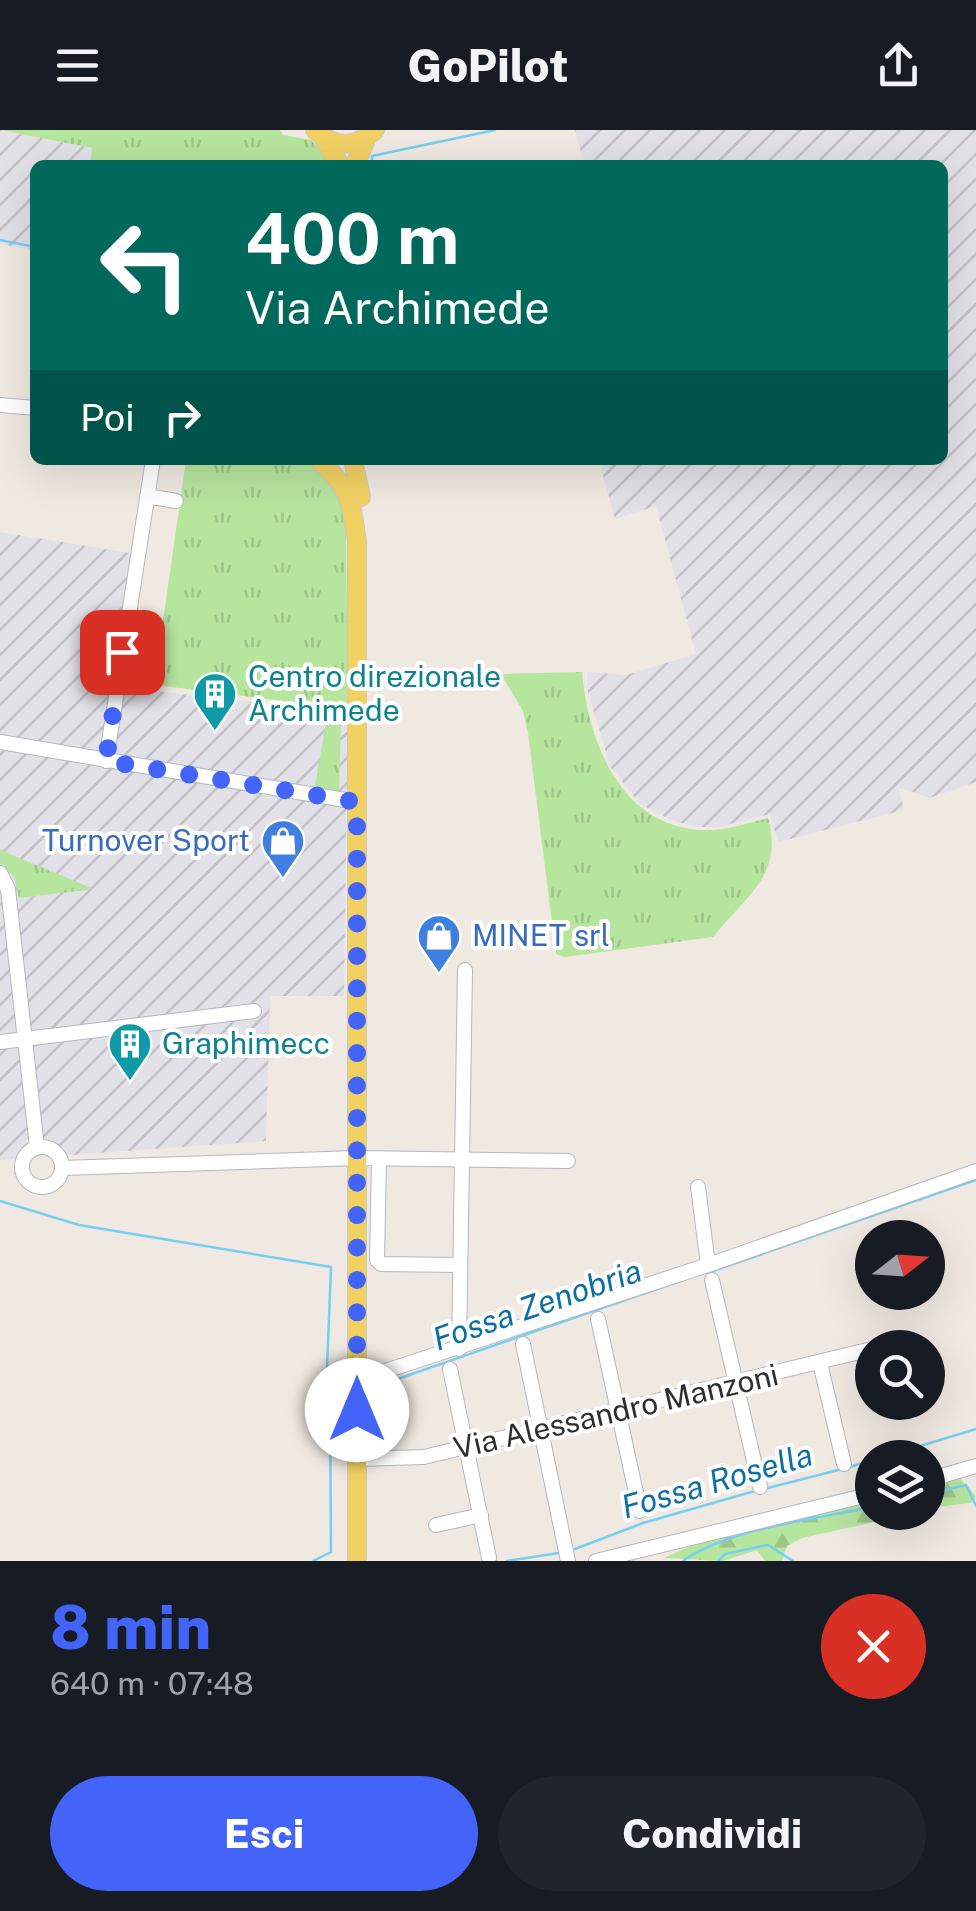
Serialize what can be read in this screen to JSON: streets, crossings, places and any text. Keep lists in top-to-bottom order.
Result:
{
  "streets": {
    "street": ["Via Alessandro Manzoni"]
  },
  "water": ["Fossa Zenobria", "Fossa Rosella"],
  "places": {
    "building": ["Centro direzionale Archimede", "Graphimecc"],
    "shop": ["Turnover Sport", "MINET srl"]
  },
  "north": "right",
  "page": {
    "header": "GoPilot",
    "turn": ["400 m", "Via Archimede"],
    "then": "Poi",
    "heading": ["8 min", "640 m · 07:48"],
    "buttons": ["Esci", "Condividi"]
  }
}
